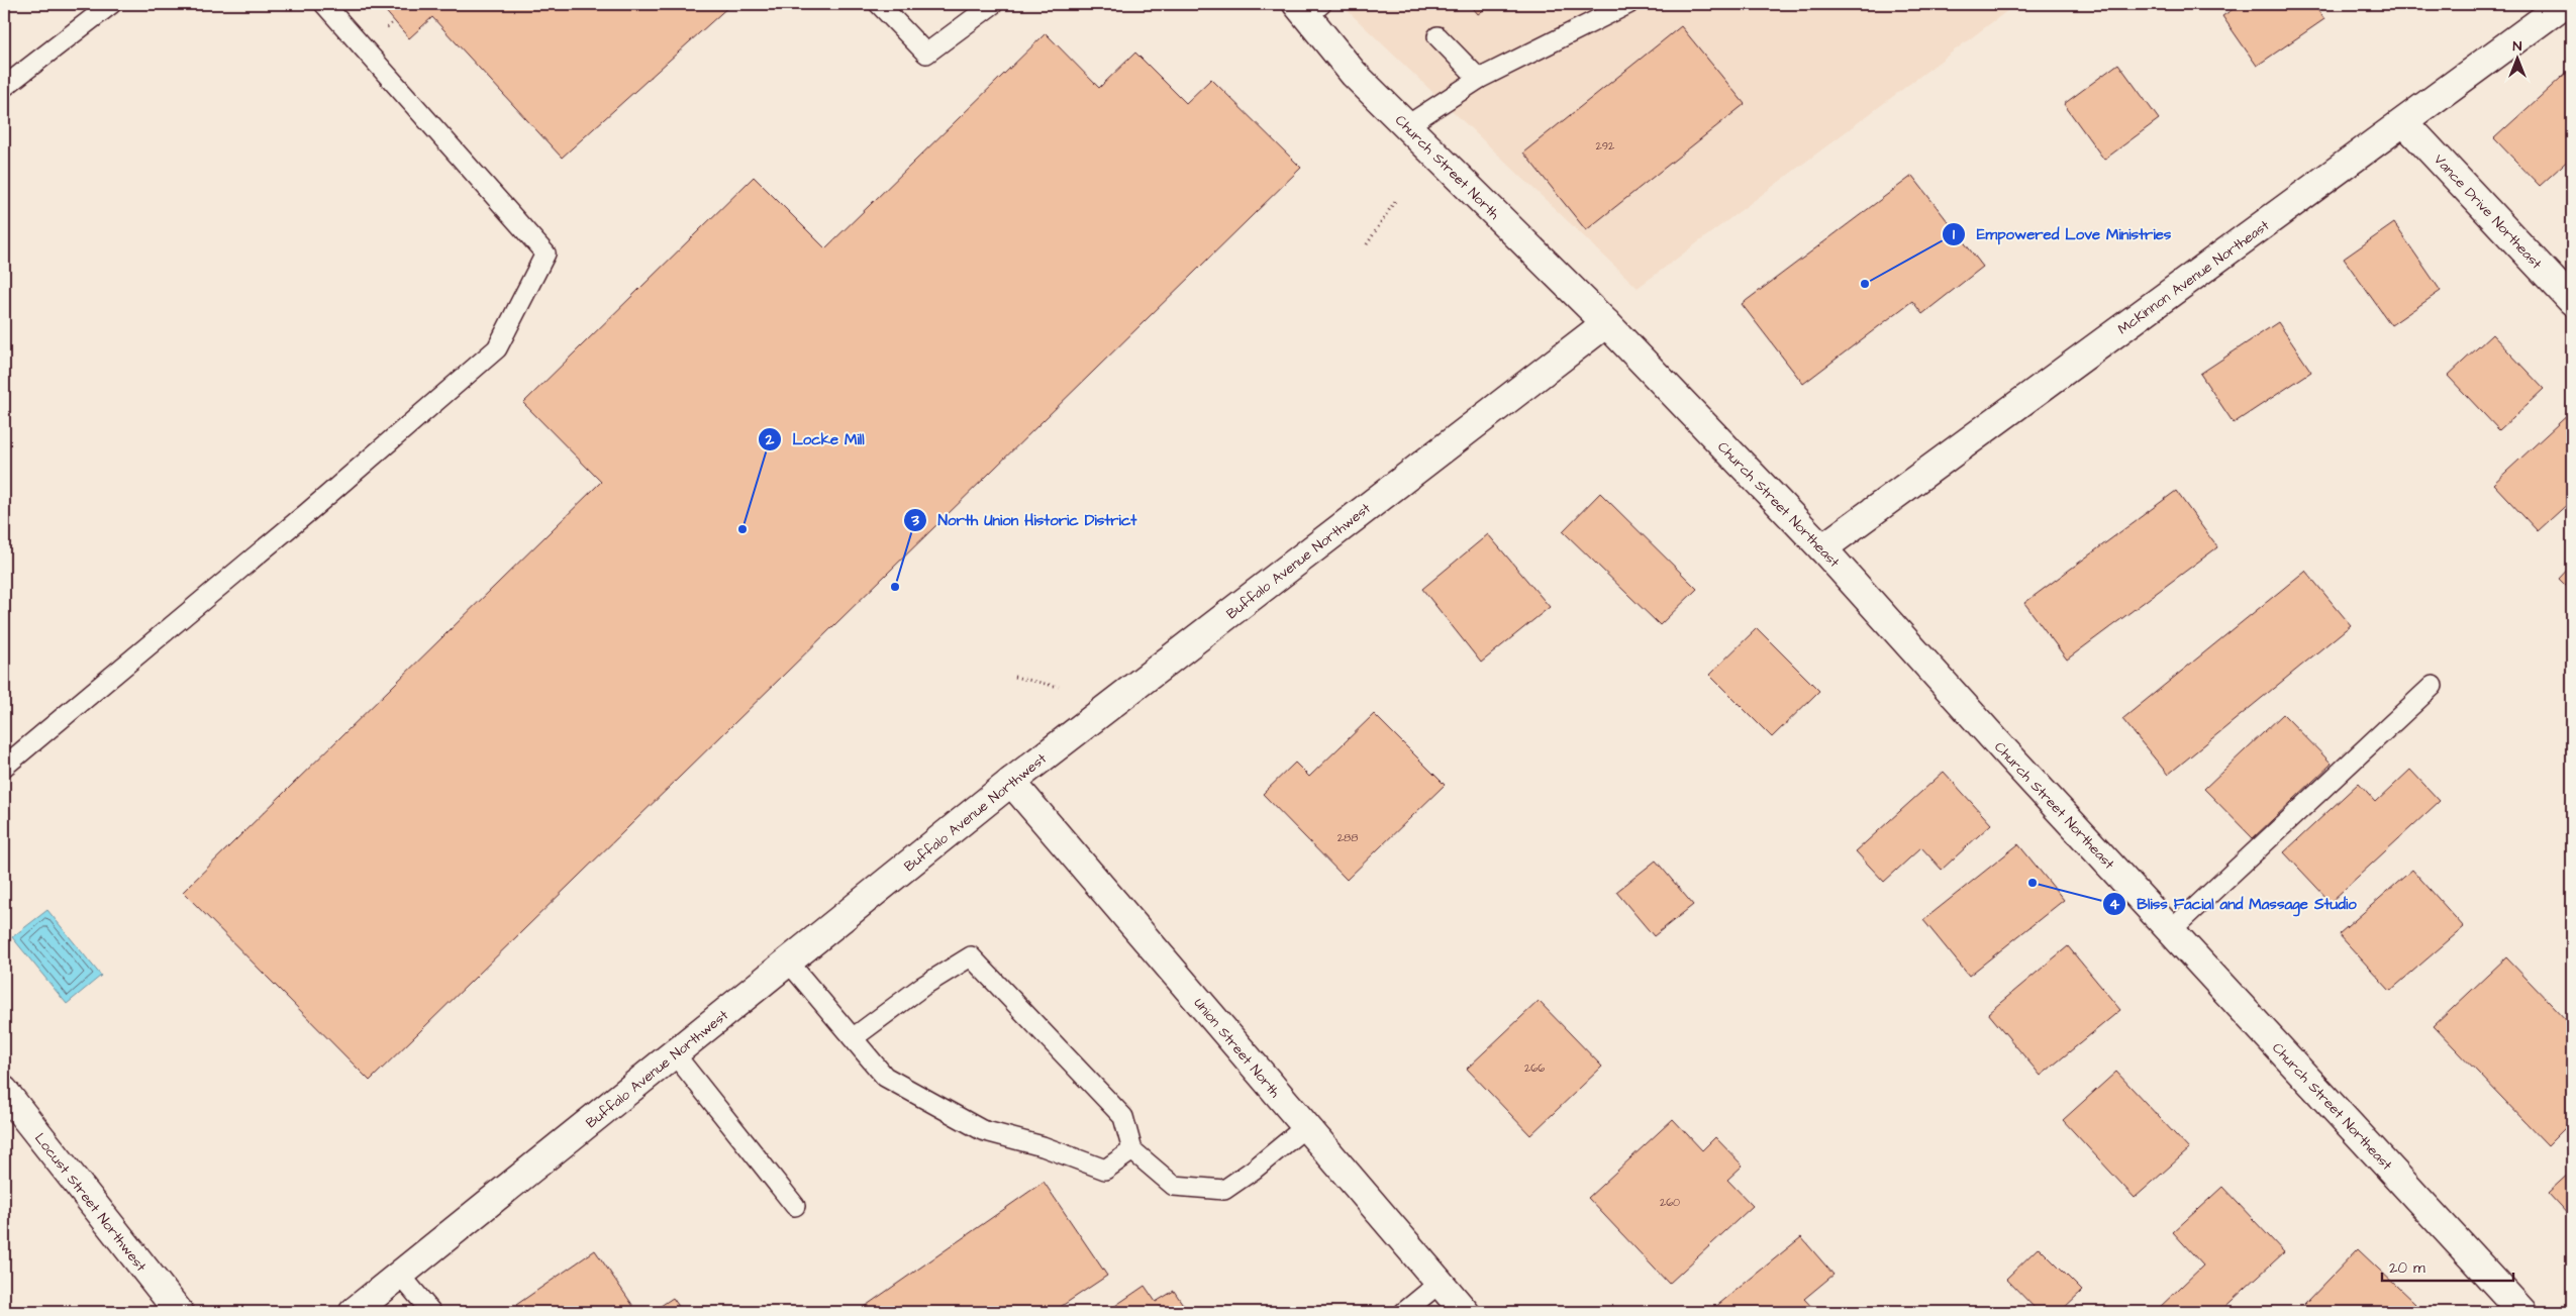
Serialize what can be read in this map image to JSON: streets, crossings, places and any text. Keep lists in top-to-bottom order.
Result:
{
  "streets": {
    "street": [
      "Church Street North",
      "Vance Drive Northeast",
      "McKinnon Avenue Northeast",
      "Church Street Northeast",
      "Buffalo Avenue Northwest",
      "Union Street North",
      "Locust Street Northwest"
    ]
  },
  "crossings": [
    ["Church Street North", "Church Street Northeast"],
    ["Church Street North", "Buffalo Avenue Northwest"],
    ["Vance Drive Northeast", "McKinnon Avenue Northeast"],
    ["McKinnon Avenue Northeast", "Church Street Northeast"],
    ["Church Street Northeast", "Buffalo Avenue Northwest"],
    ["Buffalo Avenue Northwest", "Union Street North"]
  ],
  "places": [
    "Empowered Love Ministries",
    "Locke Mill",
    "North Union Historic District",
    "Bliss Facial and Massage Studio"
  ],
  "house_numbers": [
    "292",
    "288",
    "266",
    "260"
  ],
  "scale_bar": "20 m",
  "north": "top"
}
